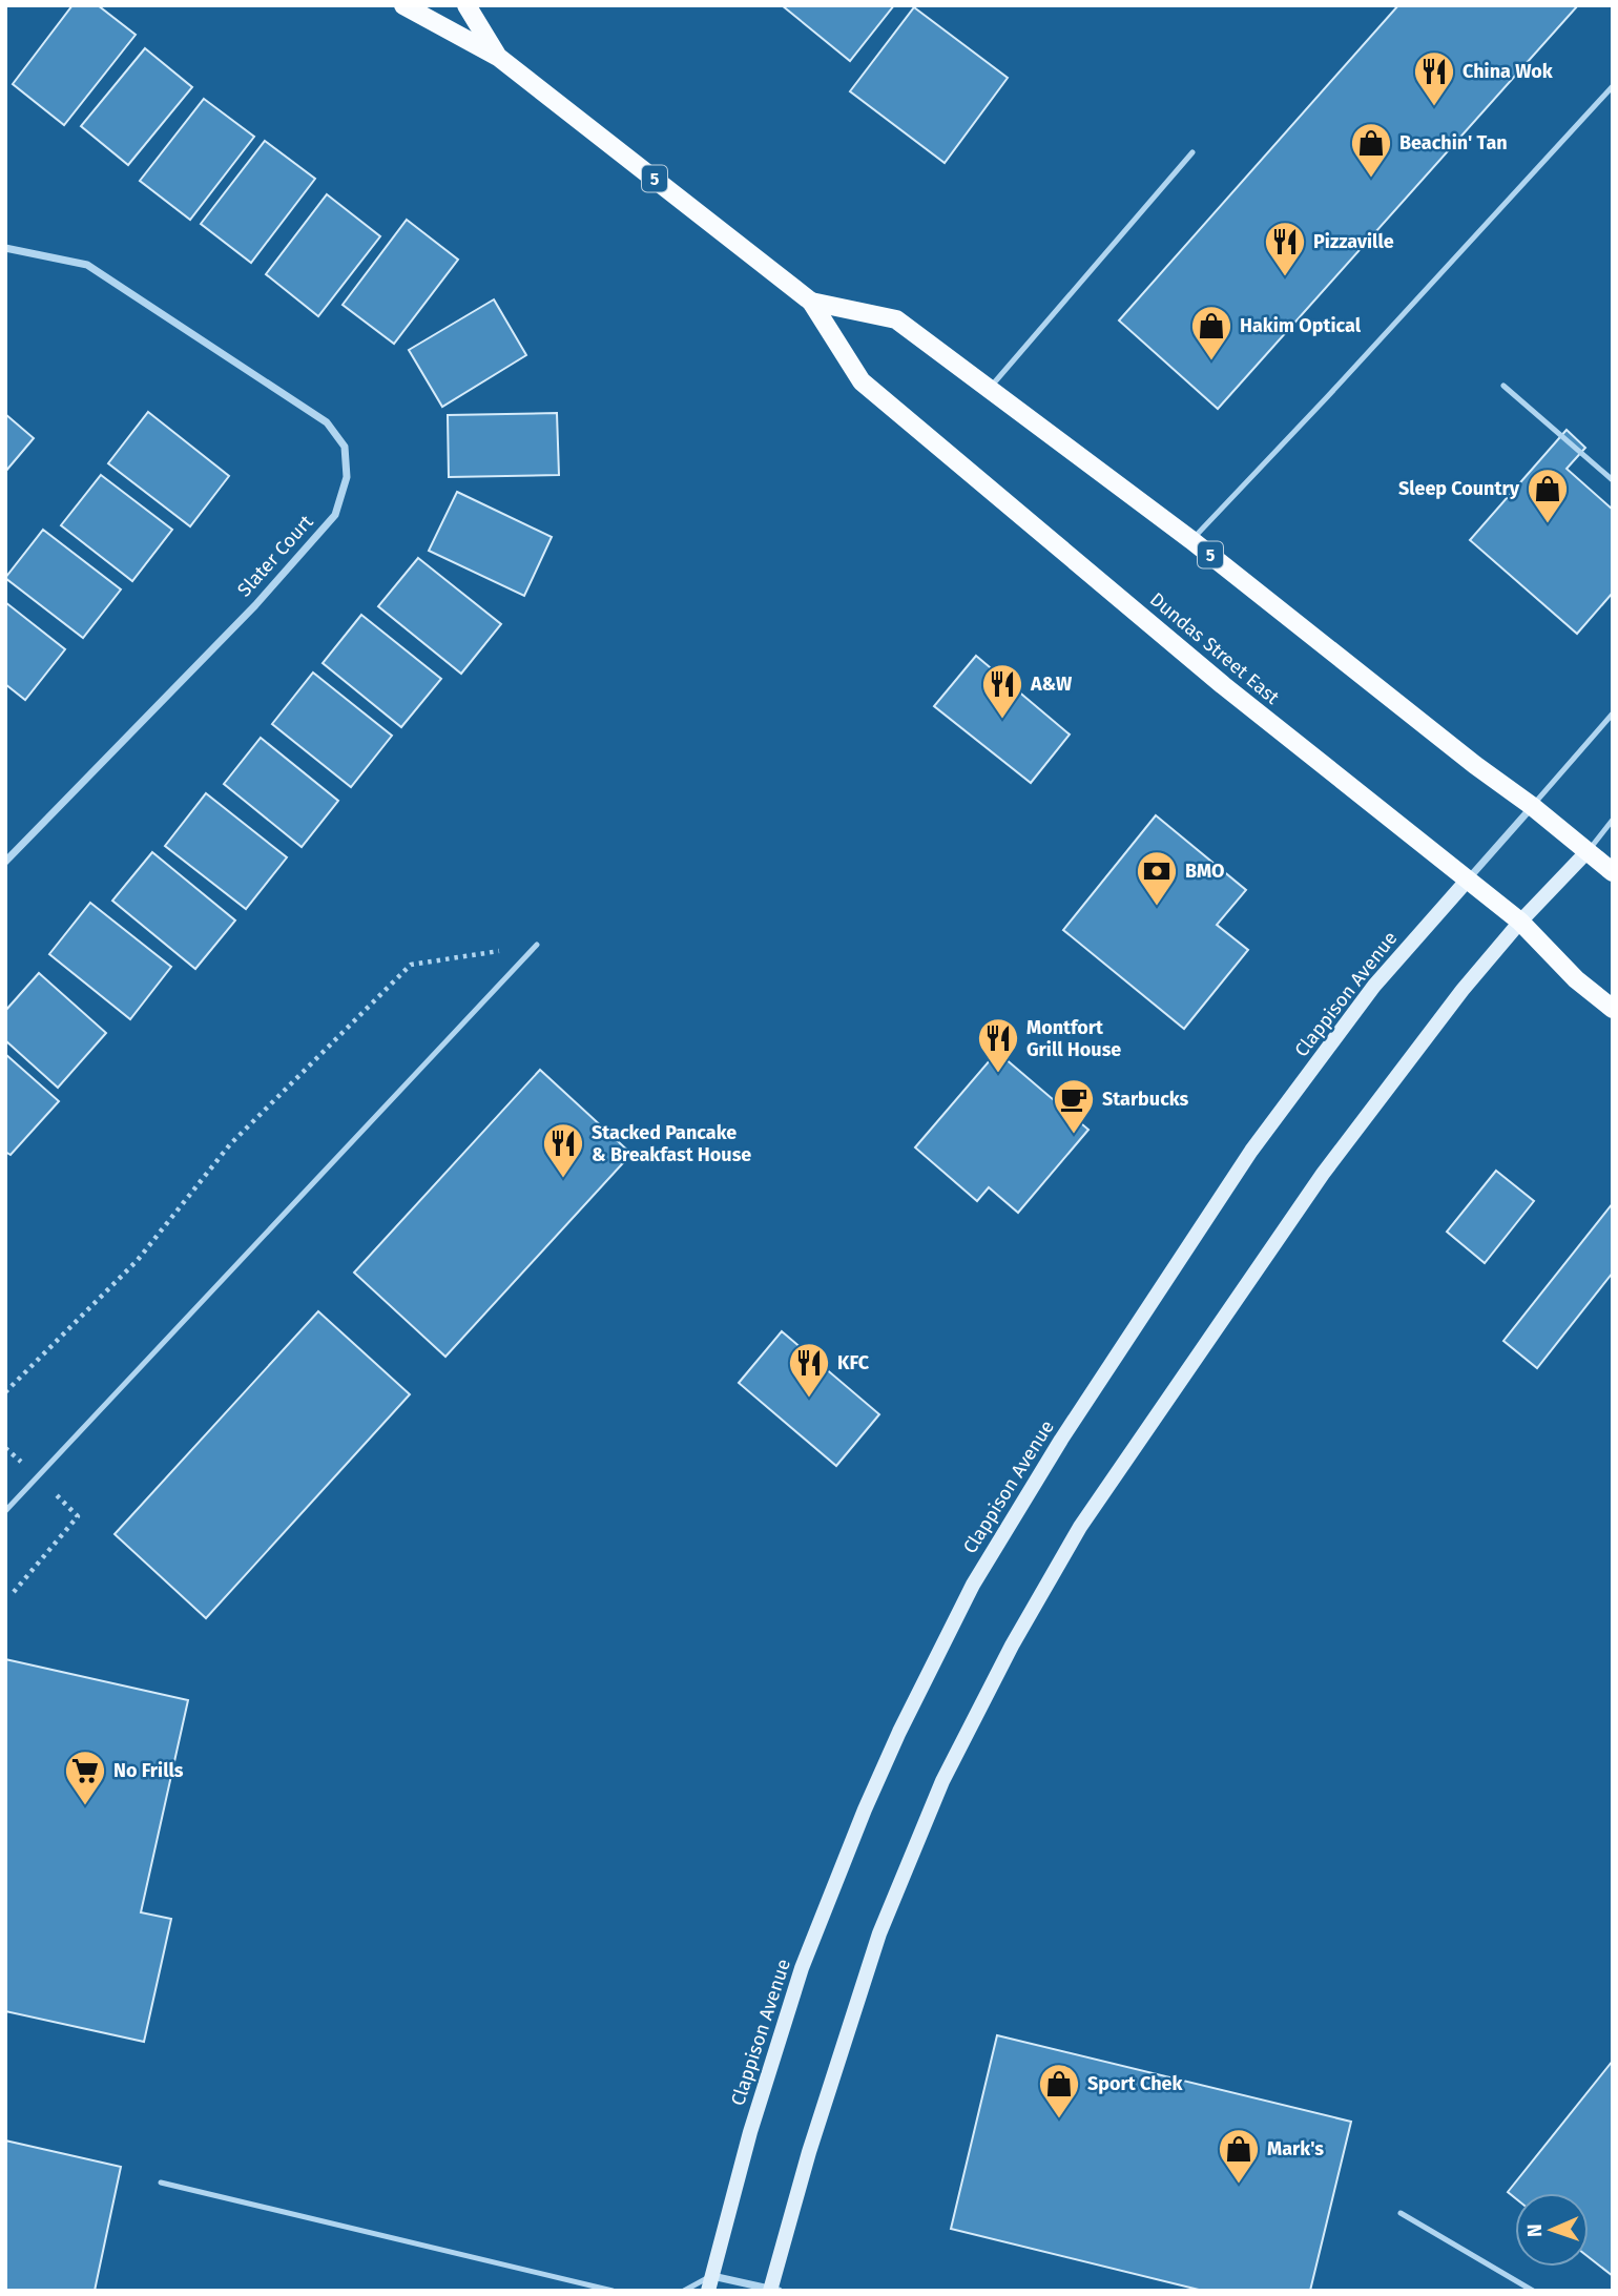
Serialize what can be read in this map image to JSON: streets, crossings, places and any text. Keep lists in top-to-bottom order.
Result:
{
  "streets": {
    "main road": ["5", "Dundas Street East", "Clappison Avenue"],
    "street": ["Slater Court"]
  },
  "crossings": [
    ["Dundas Street East", "Clappison Avenue"]
  ],
  "places": {
    "restaurant": [
      "China Wok",
      "Pizzaville",
      "A&W",
      "Montfort Grill House",
      "Stacked Pancake & Breakfast House",
      "KFC"
    ],
    "shop": [
      "Beachin' Tan",
      "Hakim Optical",
      "Sleep Country",
      "Sport Chek",
      "Mark's"
    ],
    "bank": ["BMO"],
    "cafe": ["Starbucks"],
    "supermarket": ["No Frills"]
  },
  "north": "left"
}
